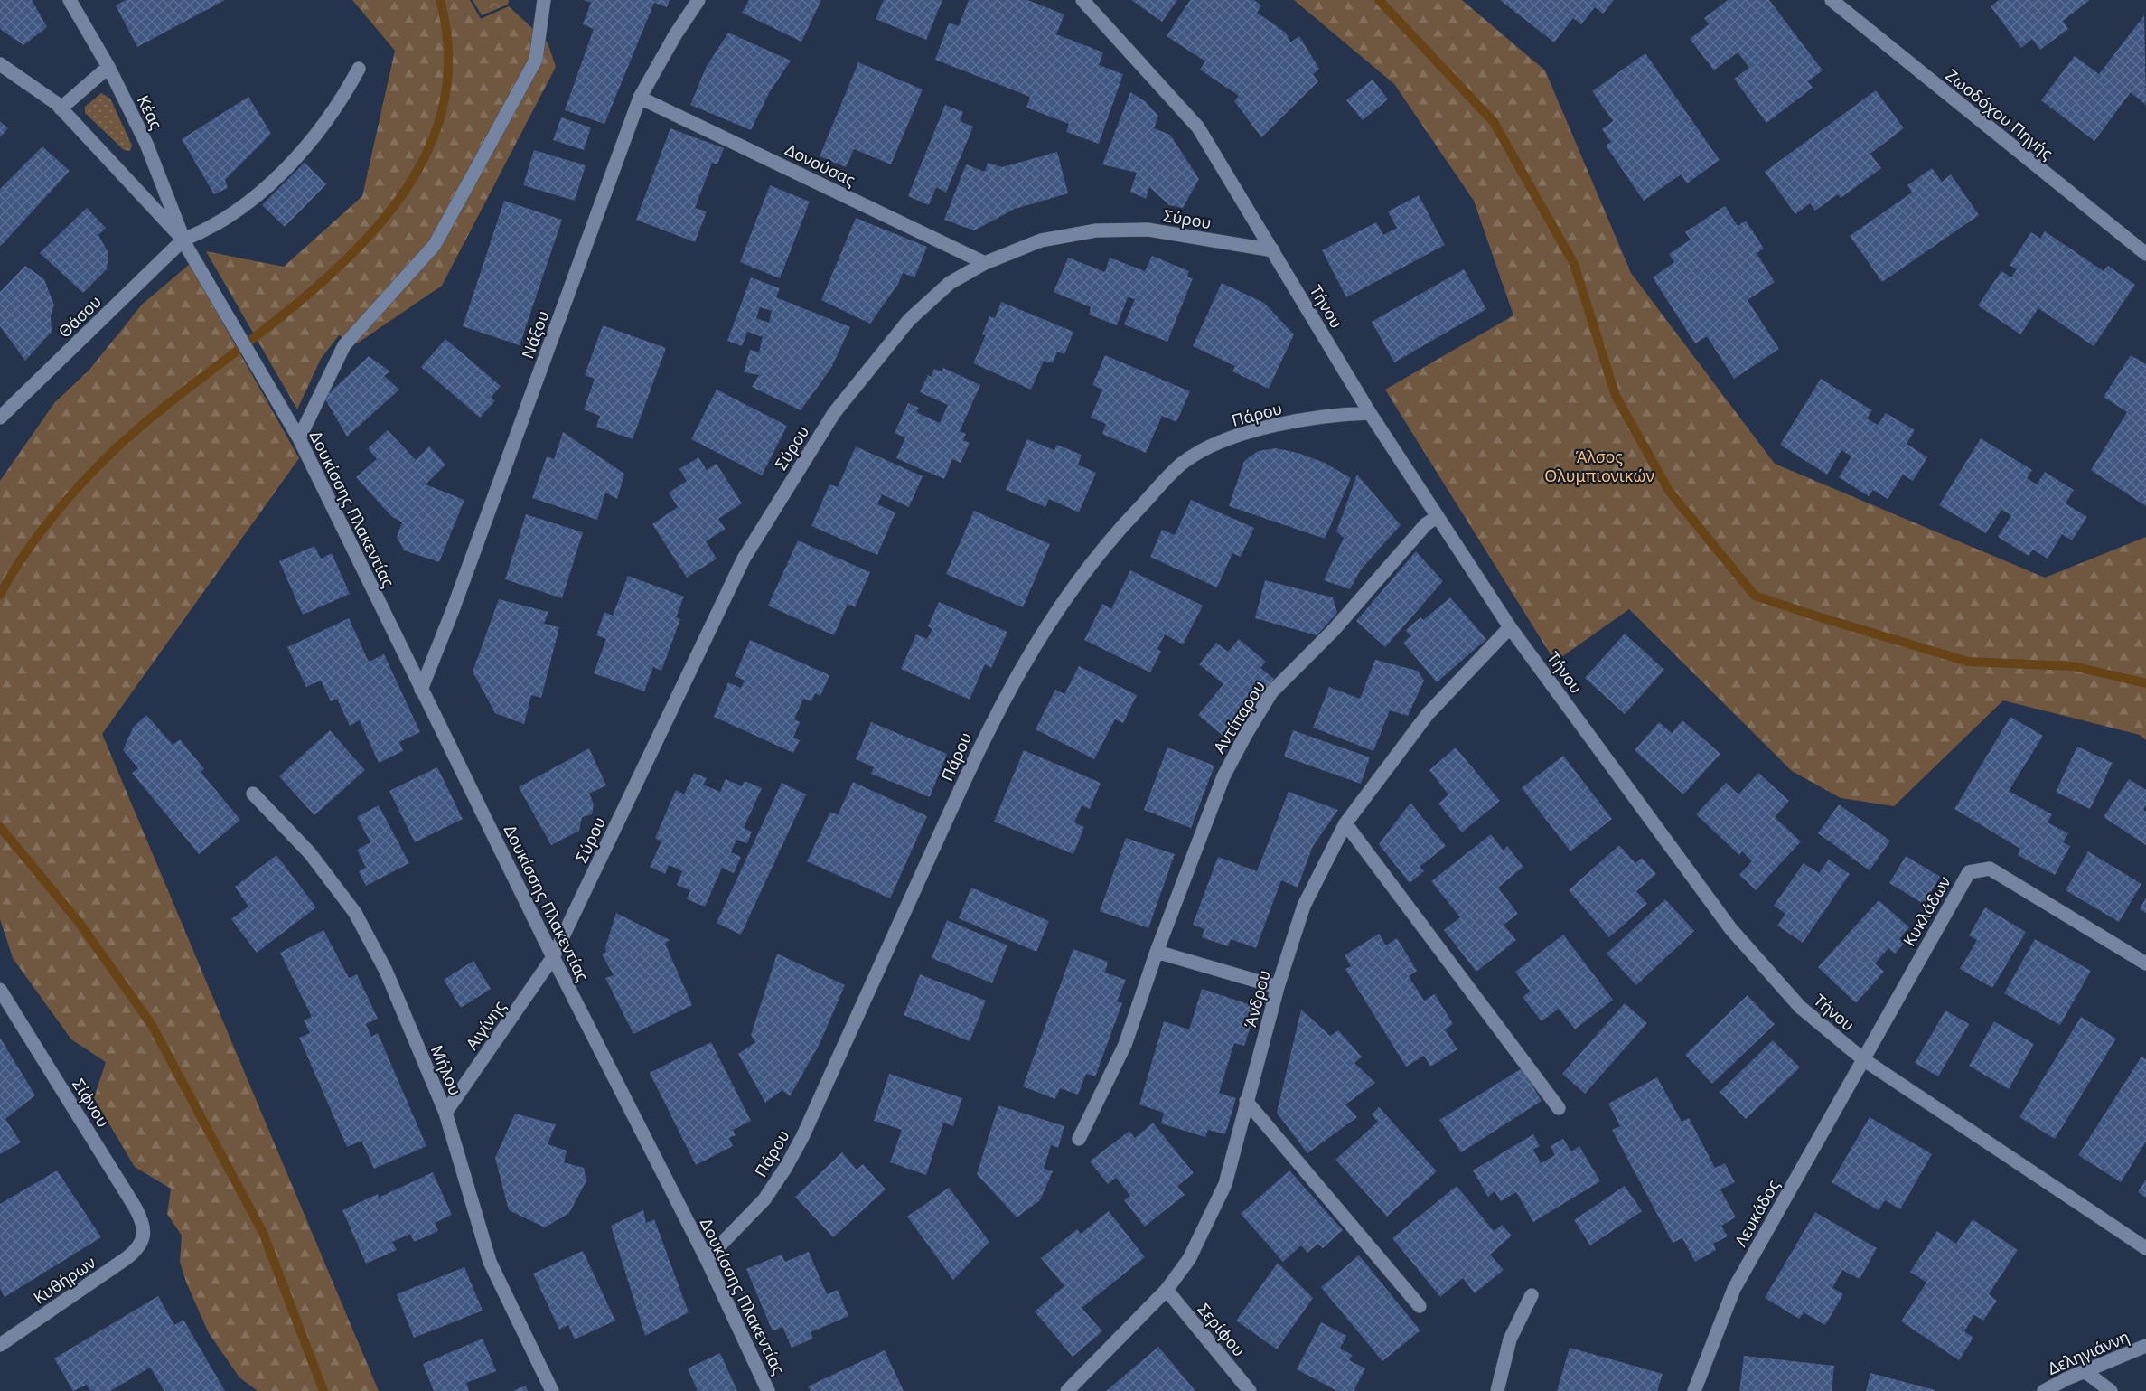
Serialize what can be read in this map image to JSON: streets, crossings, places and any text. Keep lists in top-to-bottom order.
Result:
{
  "streets": {
    "street": [
      "Κέας",
      "Ζωοδόχου Πηγής",
      "Δονούσας",
      "Σύρου",
      "Τήνου",
      "Θάσου",
      "Νάξου",
      "Πάρου",
      "Δουκίσσης Πλακεντίας",
      "Αντίπαρου",
      "Κυκλάδων",
      "Άνδρου",
      "Αιγίνης",
      "Μήλου",
      "Σίφνου",
      "Λευκάδος",
      "Κυθήρων",
      "Σερίφου",
      "Δεληγιάννη"
    ]
  },
  "crossings": [
    ["Κέας", "Θάσου"],
    ["Κέας", "Δουκίσσης Πλακεντίας"],
    ["Δονούσας", "Σύρου"],
    ["Δονούσας", "Νάξου"],
    ["Σύρου", "Τήνου"],
    ["Σύρου", "Δουκίσσης Πλακεντίας"],
    ["Σύρου", "Αιγίνης"],
    ["Τήνου", "Πάρου"],
    ["Τήνου", "Αντίπαρου"],
    ["Τήνου", "Κυκλάδων"],
    ["Τήνου", "Άνδρου"],
    ["Τήνου", "Λευκάδος"],
    ["Θάσου", "Δουκίσσης Πλακεντίας"],
    ["Νάξου", "Δουκίσσης Πλακεντίας"],
    ["Πάρου", "Δουκίσσης Πλακεντίας"],
    ["Δουκίσσης Πλακεντίας", "Αιγίνης"],
    ["Κυκλάδων", "Λευκάδος"],
    ["Άνδρου", "Σερίφου"],
    ["Αιγίνης", "Μήλου"],
    ["Σίφνου", "Κυθήρων"]
  ],
  "parks": ["Άλσος Ολυμπιονικών"]
}
